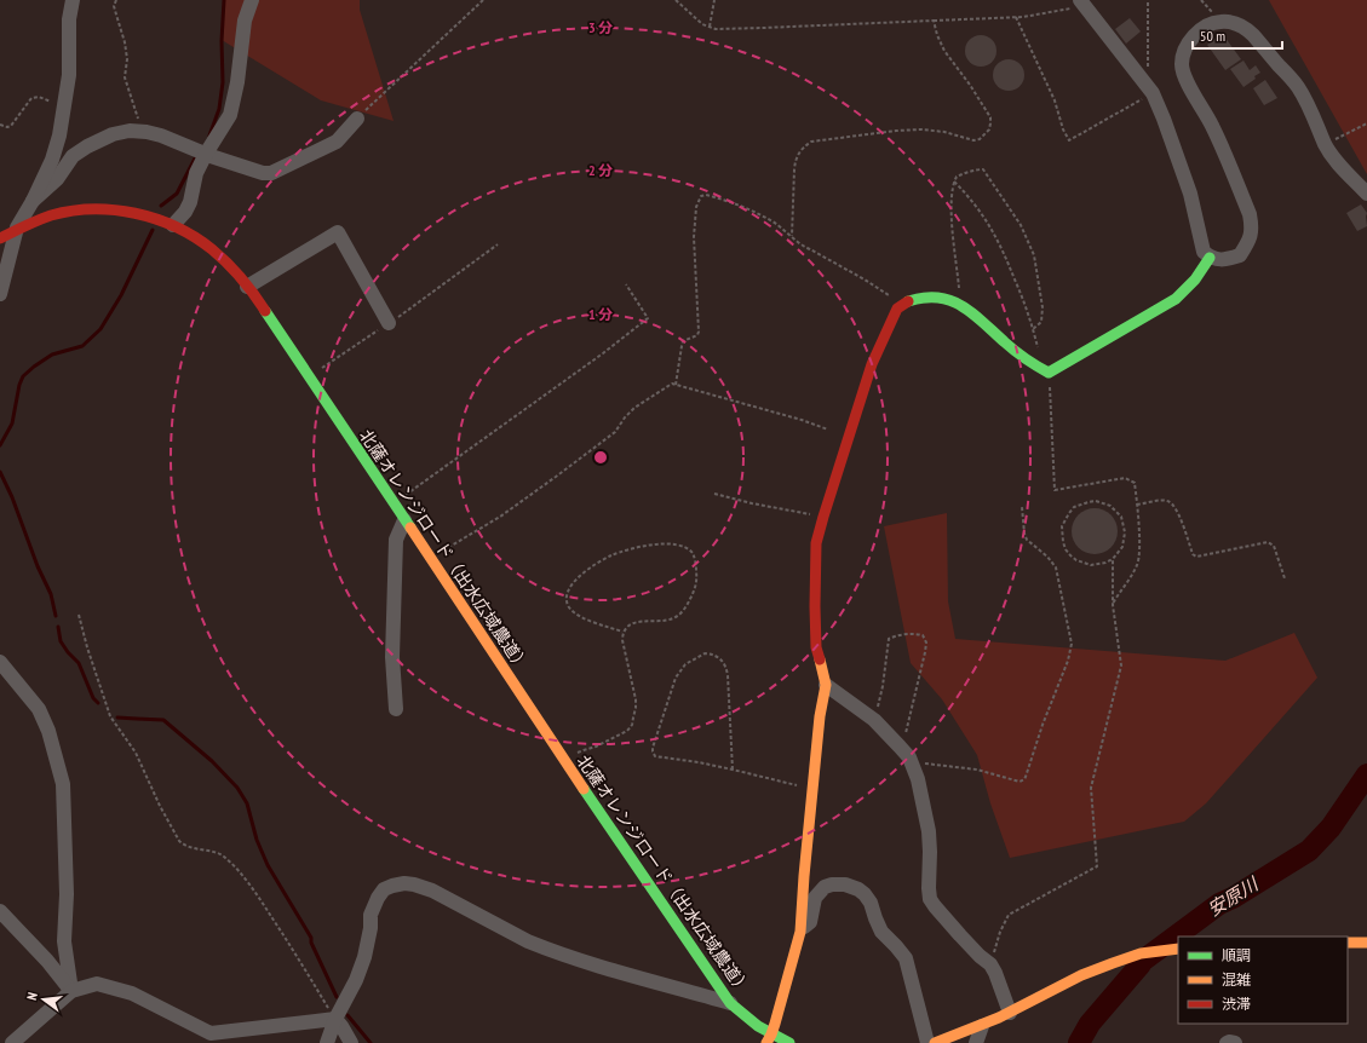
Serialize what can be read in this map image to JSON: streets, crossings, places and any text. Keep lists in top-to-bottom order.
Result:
{
  "streets": {
    "street": ["北薩オレンジロード（出水広域農道）"]
  },
  "water": ["安原川"],
  "legend": ["順調", "混雑", "渋滞"],
  "scale_bar": "50 m",
  "north": "left",
  "rings": ["3 分", "2 分", "1 分"]
}
